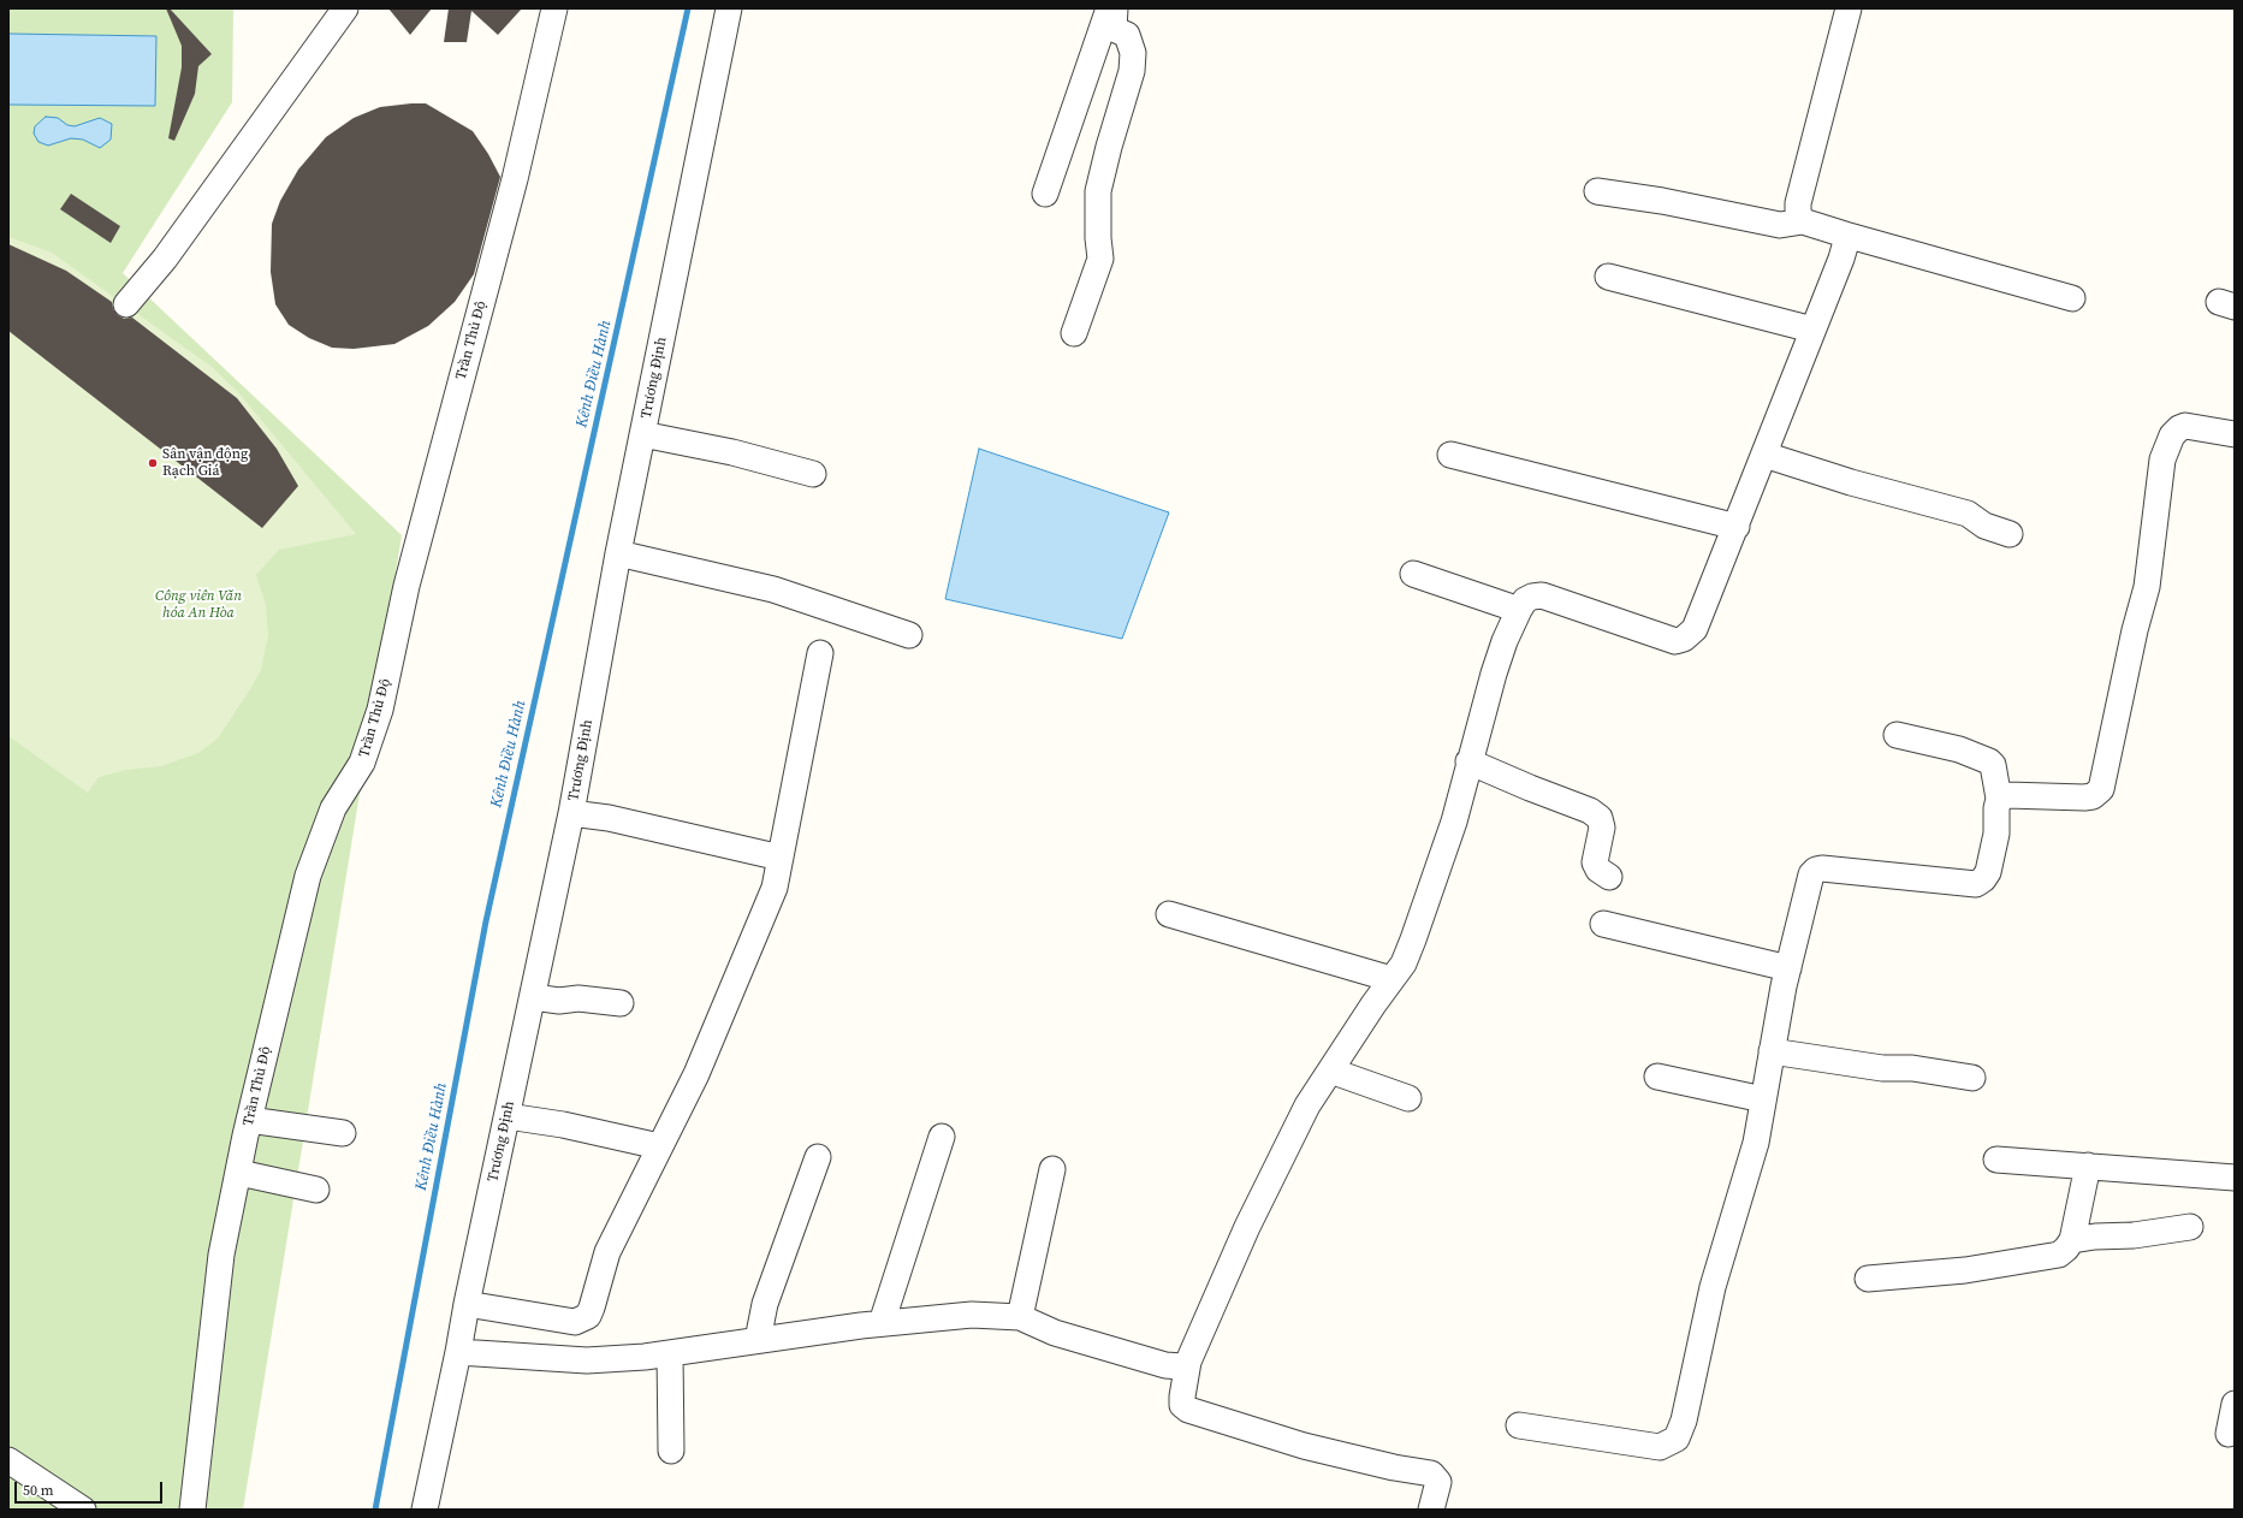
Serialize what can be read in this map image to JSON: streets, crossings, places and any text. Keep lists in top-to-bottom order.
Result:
{
  "streets": {
    "street": ["Trần Thủ Độ", "Trương Định"]
  },
  "water": ["Kênh Điều Hành"],
  "parks": ["Công viên Văn hóa An Hòa"],
  "places": ["Sân vận động Rạch Giá"],
  "scale_bar": "50 m"
}
